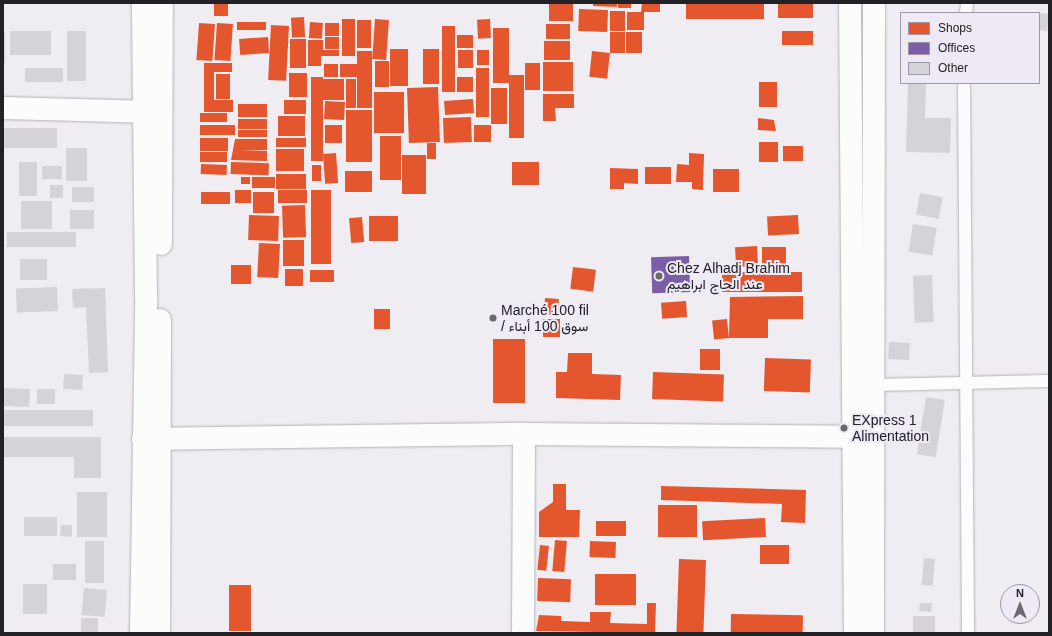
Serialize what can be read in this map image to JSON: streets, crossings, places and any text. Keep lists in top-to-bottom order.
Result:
{
  "places": ["Chez Alhadj Brahim عند الحاج ابراهيم", "Marché 100 fil / سوق 100 أبناء", "EXpress 1 Alimentation"],
  "legend": ["Shops", "Offices", "Other"],
  "north": "top"
}
